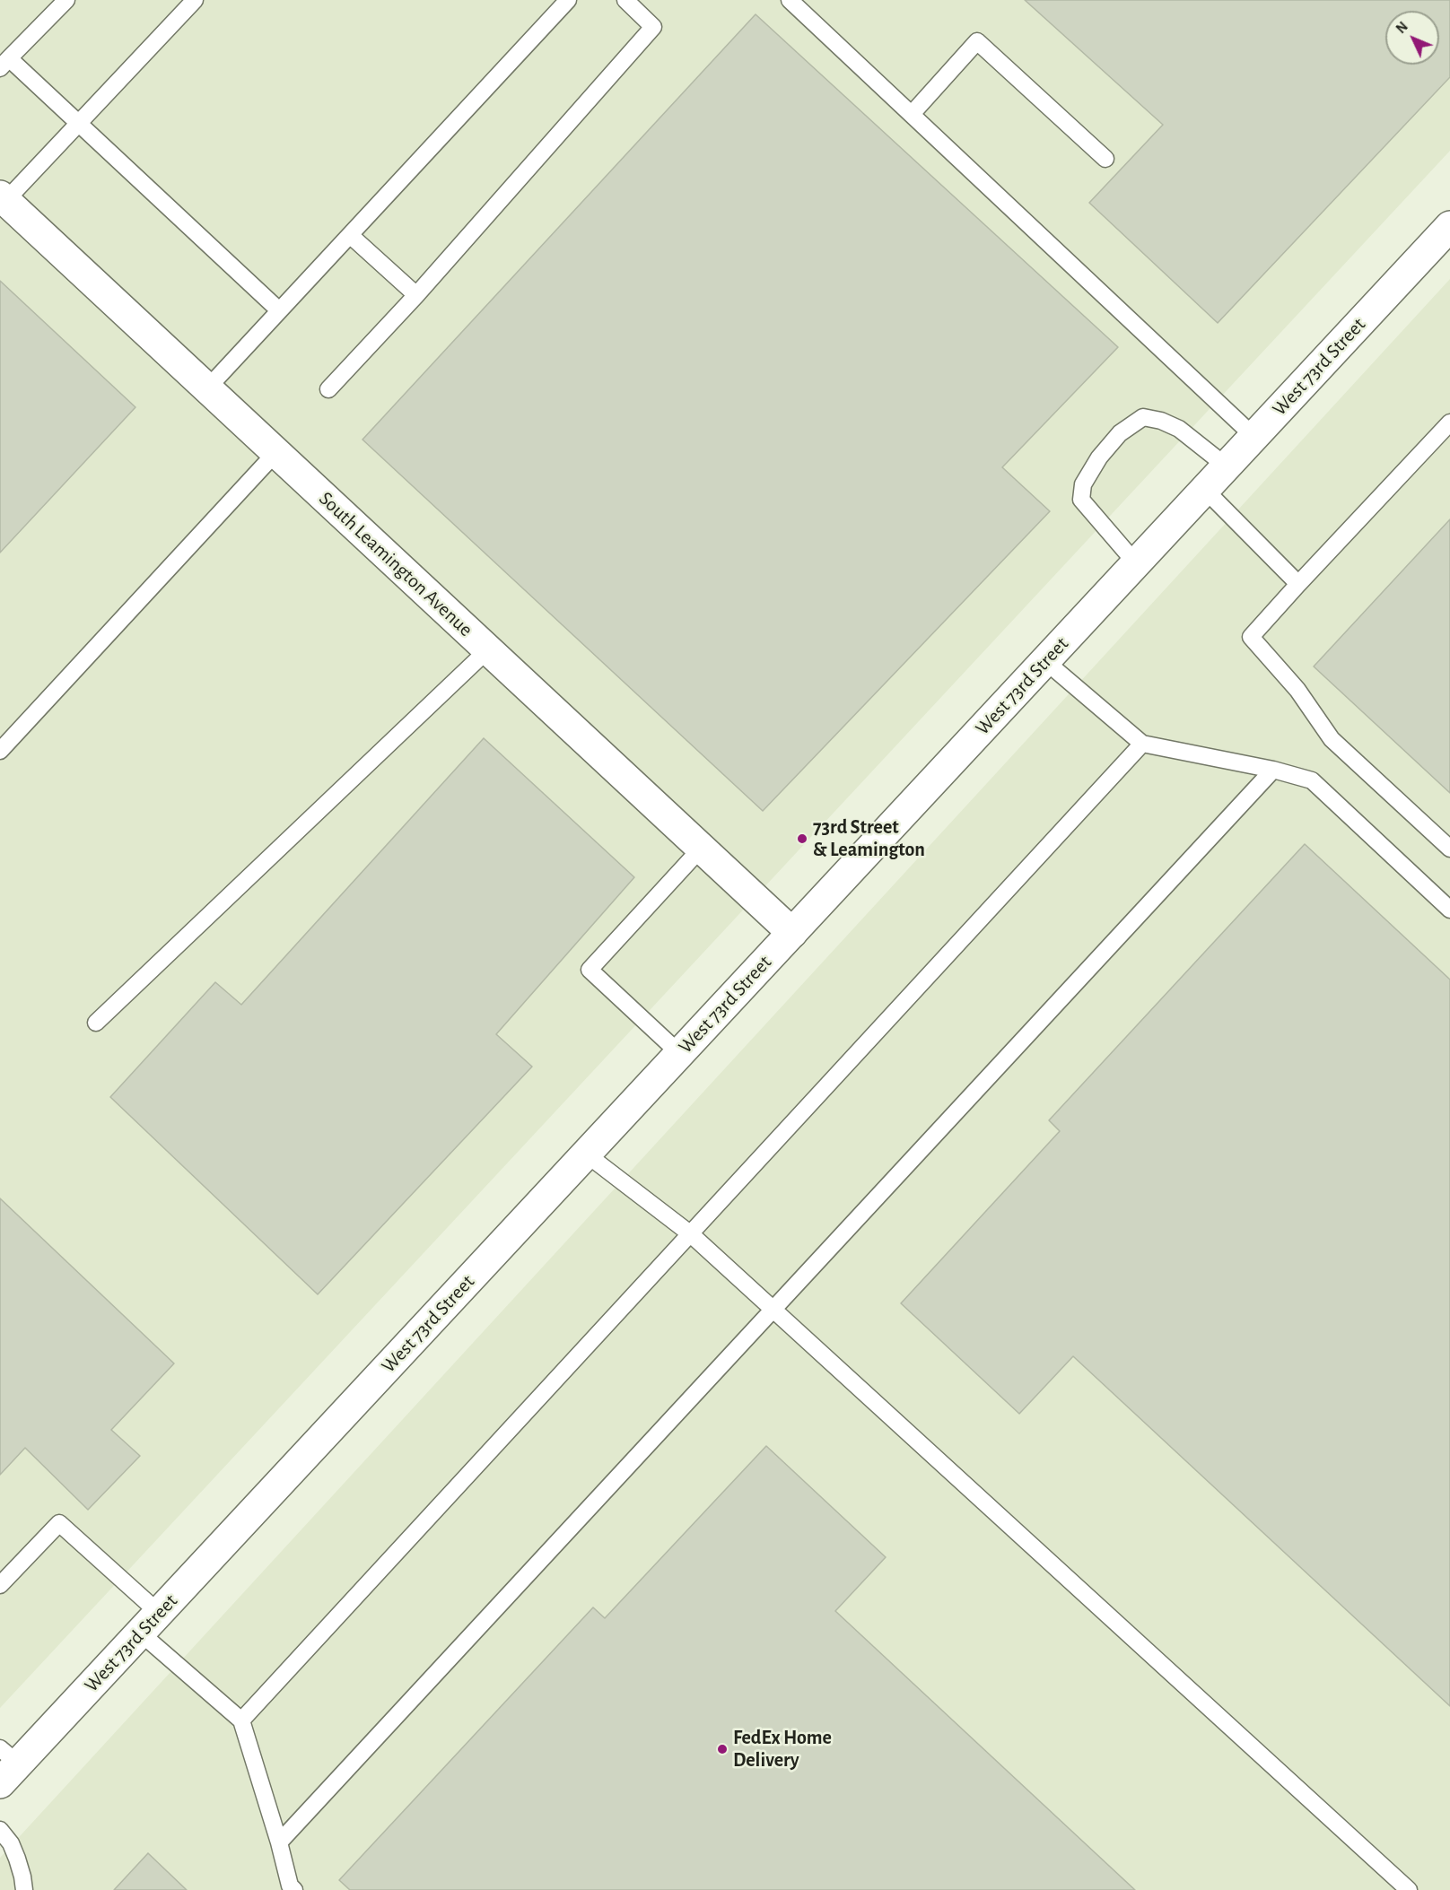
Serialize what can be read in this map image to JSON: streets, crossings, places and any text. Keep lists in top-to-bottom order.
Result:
{
  "streets": {
    "street": ["West 73rd Street", "South Leamington Avenue"]
  },
  "crossings": [
    ["West 73rd Street", "South Leamington Avenue"]
  ],
  "places": ["73rd Street & Leamington", "FedEx Home Delivery"],
  "north": "top left"
}
